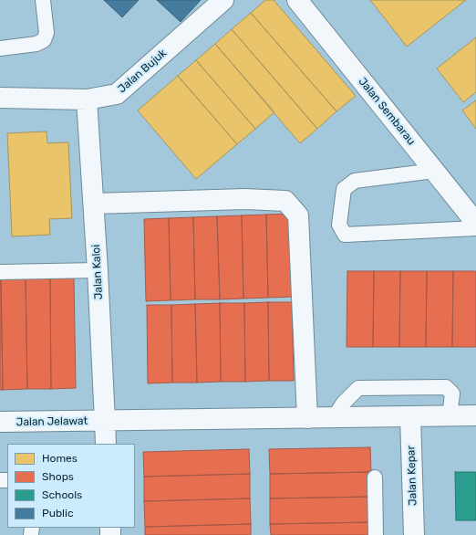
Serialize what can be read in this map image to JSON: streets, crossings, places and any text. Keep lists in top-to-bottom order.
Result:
{
  "streets": {
    "street": [
      "Jalan Bujuk",
      "Jalan Sembarau",
      "Jalan Kaloi",
      "Jalan Jelawat",
      "Jalan Kepar"
    ]
  },
  "crossings": [
    ["Jalan Bujuk", "Jalan Kaloi"],
    ["Jalan Kaloi", "Jalan Jelawat"],
    ["Jalan Jelawat", "Jalan Kepar"]
  ],
  "legend": [
    "Homes",
    "Shops",
    "Schools",
    "Public"
  ]
}
